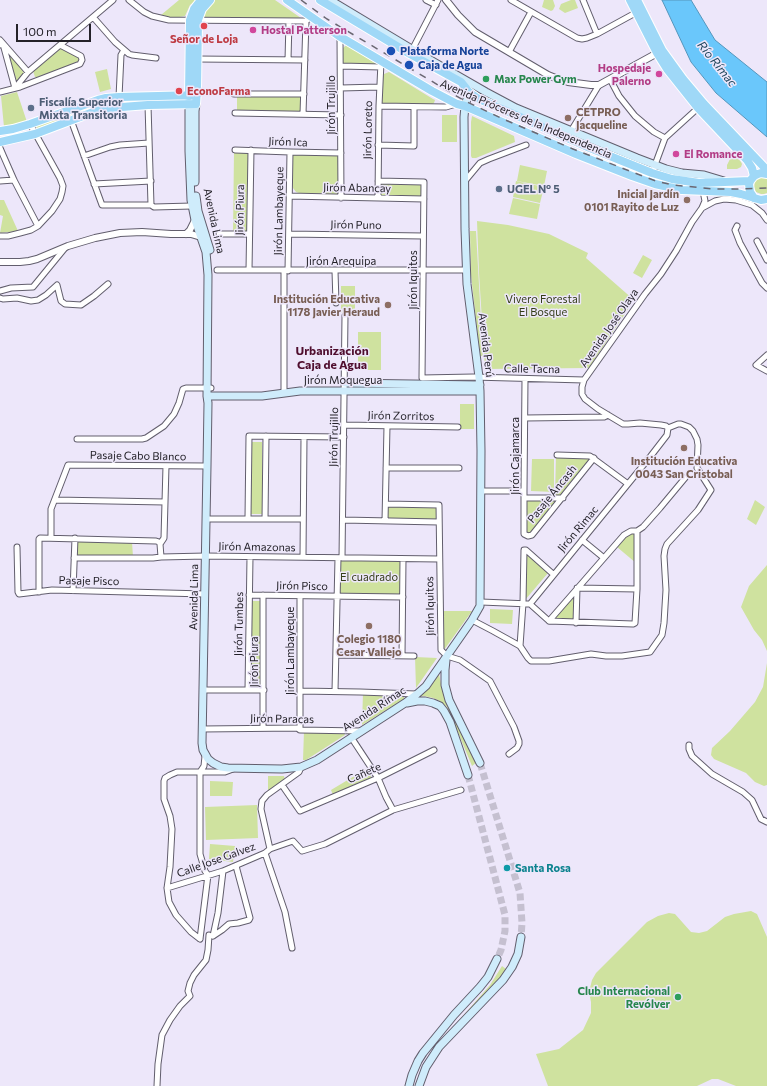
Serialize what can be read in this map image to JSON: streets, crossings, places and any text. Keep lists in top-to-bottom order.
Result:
{
  "streets": {
    "main road": [
      "Avenida Próceres de la Independencia",
      "Avenida Lima",
      "Avenida Perú",
      "Jirón Moquegua",
      "Avenida Rímac"
    ],
    "street": [
      "Jirón Trujillo",
      "Jirón Loreto",
      "Jirón Ica",
      "Jirón Abancay",
      "Jirón Piura",
      "Jirón Lambayeque",
      "Jirón Puno",
      "Jirón Arequipa",
      "Jirón Iquitos",
      "Avenida José Olaya",
      "Calle Tacna",
      "Jirón Zorritos",
      "Pasaje Cabo Blanco",
      "Jirón Cajamarca",
      "Pasaje Áncash",
      "Jirón Rimac",
      "Jirón Amazonas",
      "Pasaje Pisco",
      "Jirón Pisco",
      "Jirón Tumbes",
      "Jirón Paracas",
      "Cañete",
      "Calle Jose Galvez"
    ]
  },
  "crossings": [
    ["Jirón Trujillo", "Avenida Próceres de la Independencia"],
    ["Jirón Trujillo", "Jirón Ica"],
    ["Jirón Trujillo", "Jirón Abancay"],
    ["Jirón Trujillo", "Jirón Moquegua"],
    ["Jirón Trujillo", "Jirón Zorritos"],
    ["Jirón Trujillo", "Jirón Amazonas"],
    ["Jirón Trujillo", "Jirón Pisco"],
    ["Avenida Próceres de la Independencia", "Jirón Loreto"],
    ["Avenida Próceres de la Independencia", "Avenida Perú"],
    ["Jirón Loreto", "Jirón Abancay"],
    ["Jirón Loreto", "Jirón Iquitos"],
    ["Jirón Ica", "Jirón Piura"],
    ["Jirón Ica", "Jirón Lambayeque"],
    ["Jirón Abancay", "Jirón Lambayeque"],
    ["Jirón Abancay", "Jirón Iquitos"],
    ["Jirón Piura", "Jirón Arequipa"],
    ["Jirón Piura", "Jirón Pisco"],
    ["Jirón Piura", "Jirón Paracas"],
    ["Jirón Lambayeque", "Jirón Puno"],
    ["Jirón Lambayeque", "Jirón Arequipa"],
    ["Jirón Lambayeque", "Jirón Moquegua"],
    ["Jirón Lambayeque", "Jirón Pisco"],
    ["Jirón Lambayeque", "Jirón Paracas"],
    ["Avenida Lima", "Jirón Moquegua"],
    ["Avenida Lima", "Pasaje Cabo Blanco"],
    ["Avenida Lima", "Jirón Amazonas"],
    ["Avenida Lima", "Pasaje Pisco"],
    ["Avenida Lima", "Jirón Paracas"],
    ["Jirón Puno", "Jirón Iquitos"],
    ["Jirón Arequipa", "Jirón Iquitos"],
    ["Jirón Arequipa", "Avenida Perú"],
    ["Jirón Iquitos", "Calle Tacna"],
    ["Jirón Iquitos", "Jirón Amazonas"],
    ["Jirón Iquitos", "Avenida Rímac"],
    ["Avenida José Olaya", "Calle Tacna"],
    ["Avenida José Olaya", "Jirón Rimac"],
    ["Avenida Perú", "Calle Tacna"],
    ["Avenida Perú", "Jirón Moquegua"],
    ["Avenida Perú", "Avenida Rímac"],
    ["Calle Tacna", "Jirón Moquegua"],
    ["Calle Tacna", "Jirón Cajamarca"],
    ["Jirón Cajamarca", "Pasaje Áncash"],
    ["Jirón Amazonas", "Jirón Tumbes"],
    ["Jirón Pisco", "Jirón Tumbes"],
    ["Avenida Rímac", "Jirón Paracas"]
  ],
  "districts": ["Urbanización Caja de Agua"],
  "water": ["Río Rímac"],
  "parks": ["Vivero Forestal El Bosque", "El cuadrado"],
  "places": [
    "Señor de Loja",
    "Hostal Patterson",
    "Plataforma Norte",
    "Caja de Agua",
    "Hospedaje Palerno",
    "Max Power Gym",
    "EconoFarma",
    "Fiscalía Superior Mixta Transitoria",
    "CETPRO Jacqueline",
    "El Romance",
    "UGEL Nº 5",
    "Inicial Jardín 0101 Rayito de Luz",
    "Institución Educativa 1178 Javier Heraud",
    "Institución Educativa 0043 San Cristobal",
    "Colegio 1180 Cesar Vallejo",
    "Santa Rosa",
    "Club Internacional Revólver"
  ],
  "scale_bar": "100 m"
}
